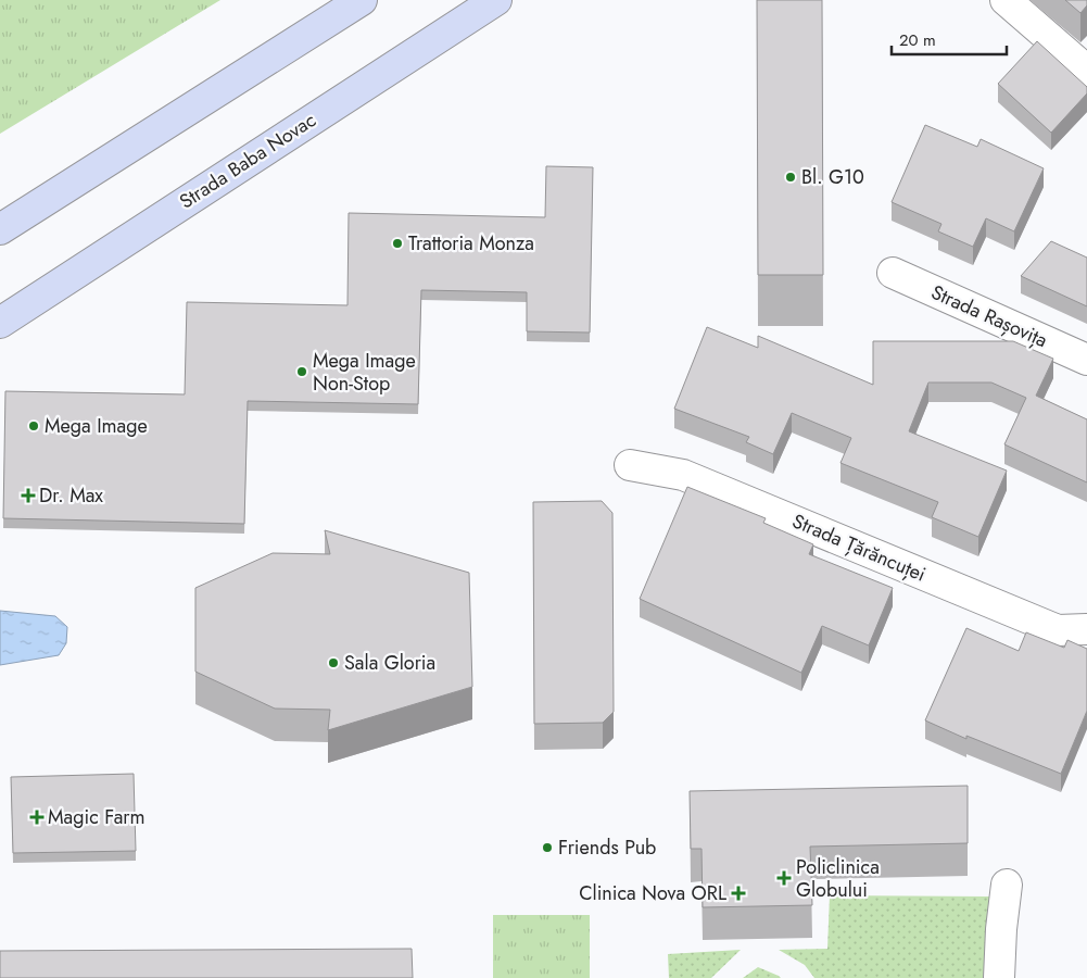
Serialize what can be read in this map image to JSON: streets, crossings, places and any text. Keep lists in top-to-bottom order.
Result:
{
  "streets": {
    "main road": ["Strada Baba Novac"],
    "street": ["Strada Rașovița", "Strada Țărăncuței"]
  },
  "places": {
    "other": [
      "Bl. G10",
      "Trattoria Monza",
      "Mega Image Non-Stop",
      "Mega Image",
      "Sala Gloria",
      "Friends Pub"
    ],
    "health": [
      "Dr. Max",
      "Magic Farm",
      "Policlinica Globului",
      "Clinica Nova ORL"
    ]
  },
  "scale_bar": "20 m"
}
